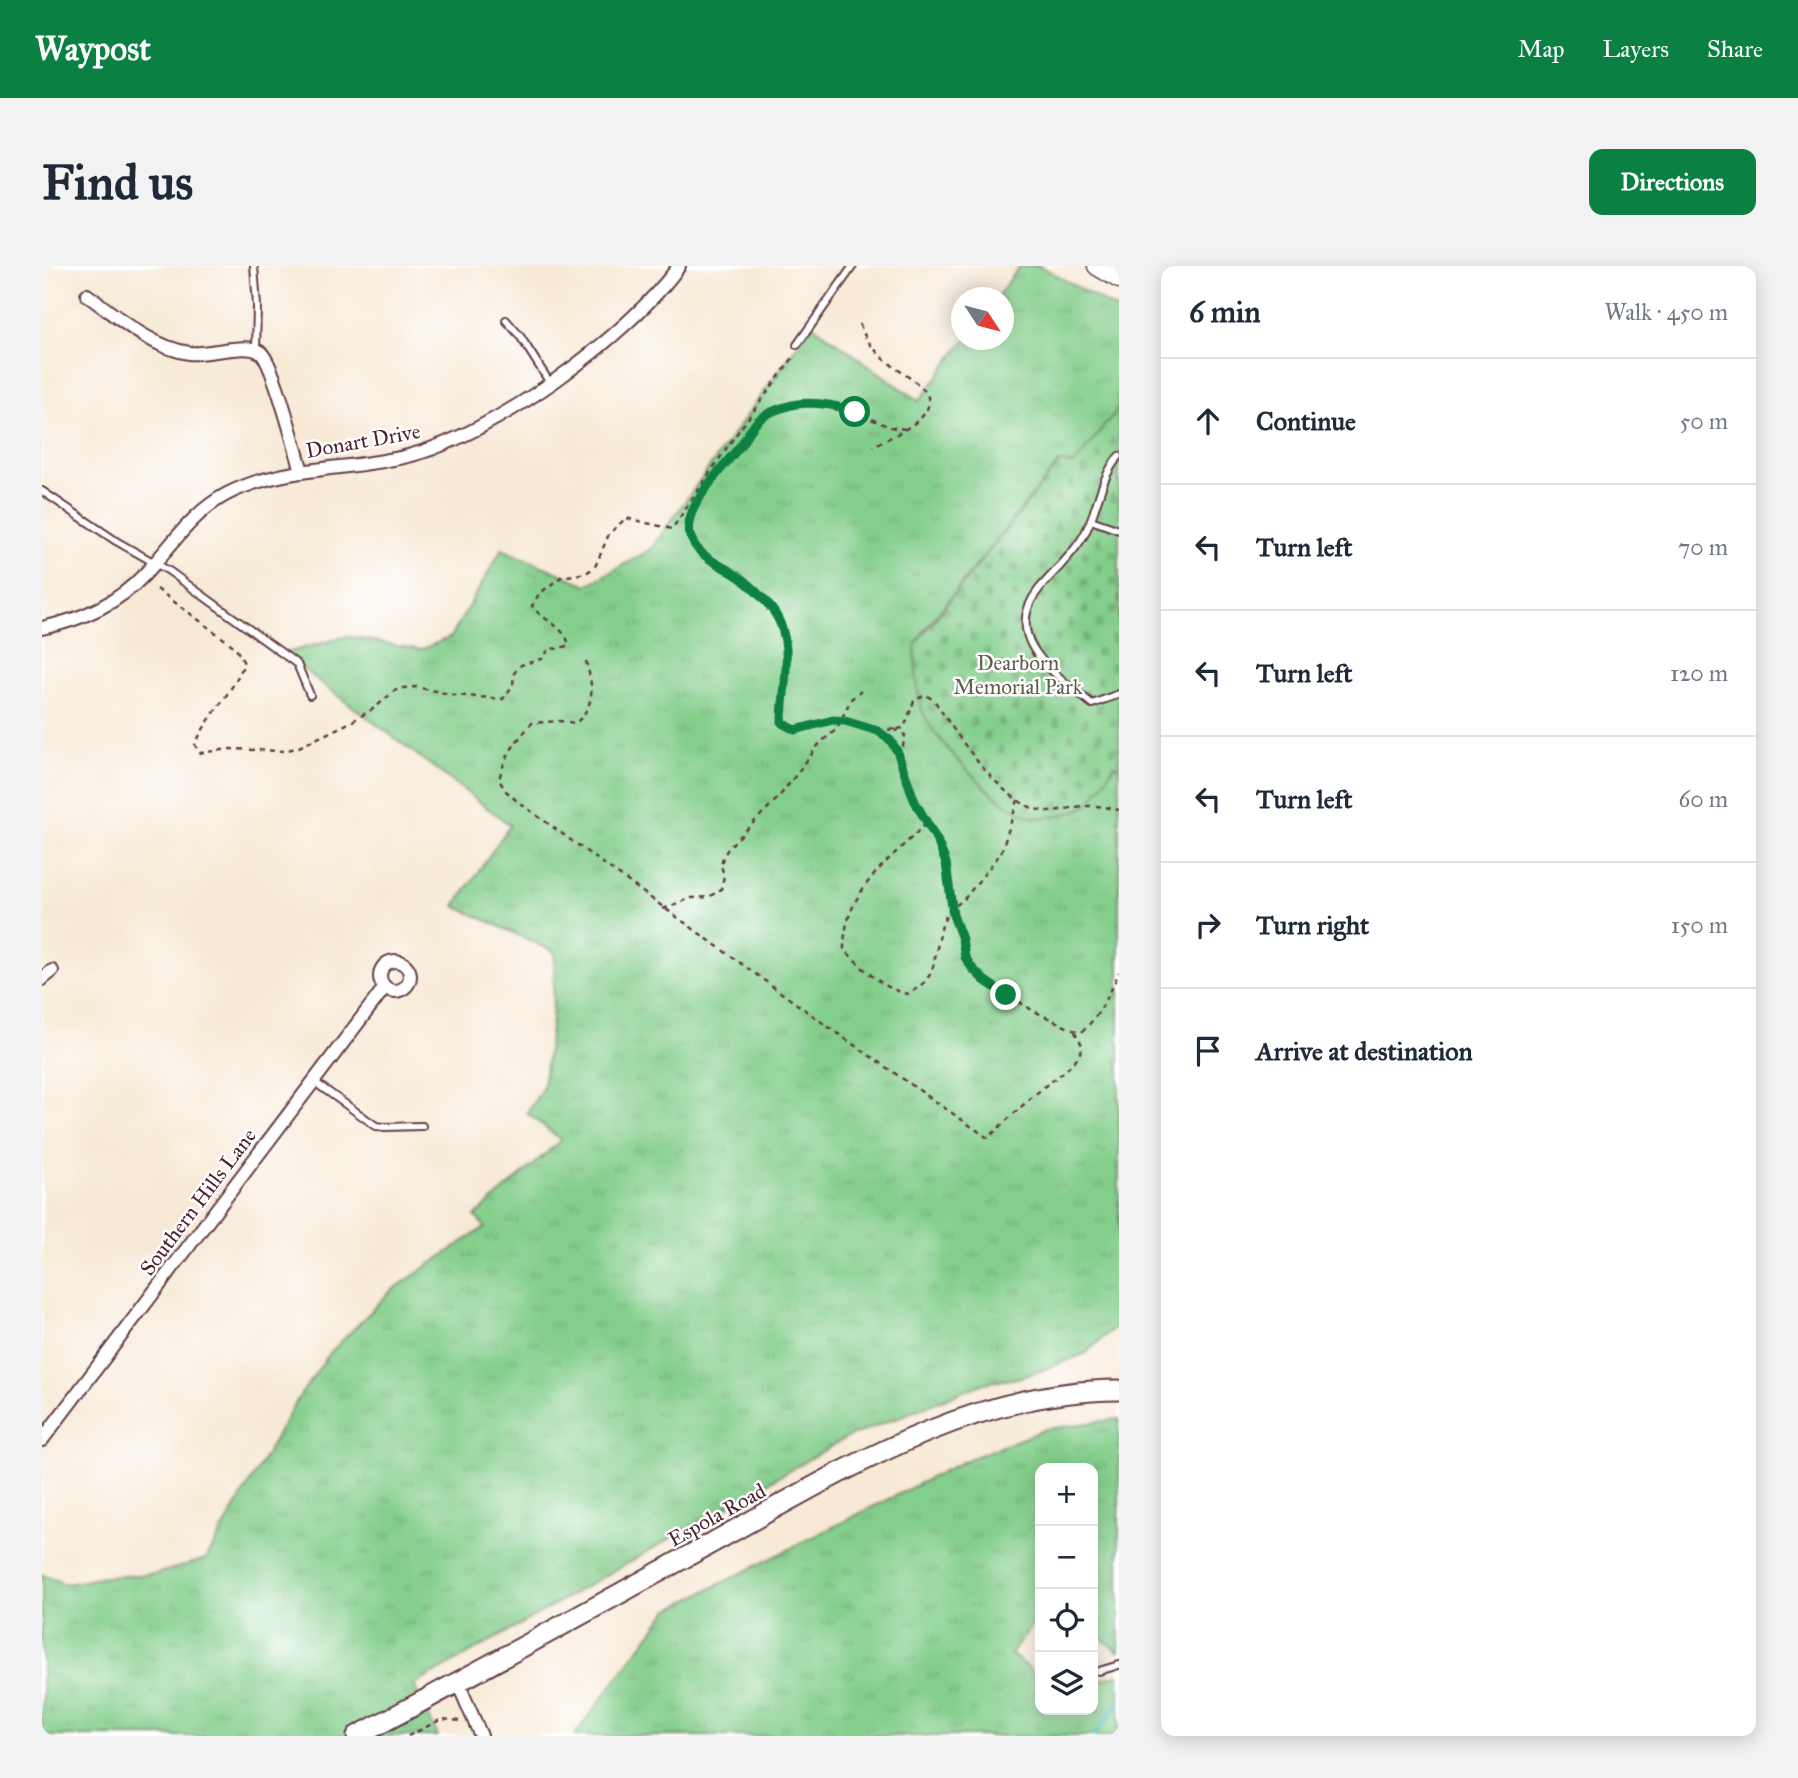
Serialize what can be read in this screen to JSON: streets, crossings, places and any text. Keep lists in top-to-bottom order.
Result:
{
  "streets": {
    "main road": ["Espola Road"],
    "street": ["Donart Drive", "Southern Hills Lane"]
  },
  "parks": ["Dearborn Memorial Park"],
  "north": "bottom right",
  "page": {
    "header": "Waypost",
    "nav": ["Map", "Layers", "Share"],
    "buttons": "Directions",
    "title": "Find us",
    "heading": ["6 min", "Walk · 450 m"],
    "list": [
      ["Continue", "50 m"],
      ["Turn left", "70 m"],
      ["Turn left", "120 m"],
      ["Turn left", "60 m"],
      ["Turn right", "150 m"],
      "Arrive at destination"
    ],
    "map_buttons": ["+", "−"]
  }
}
